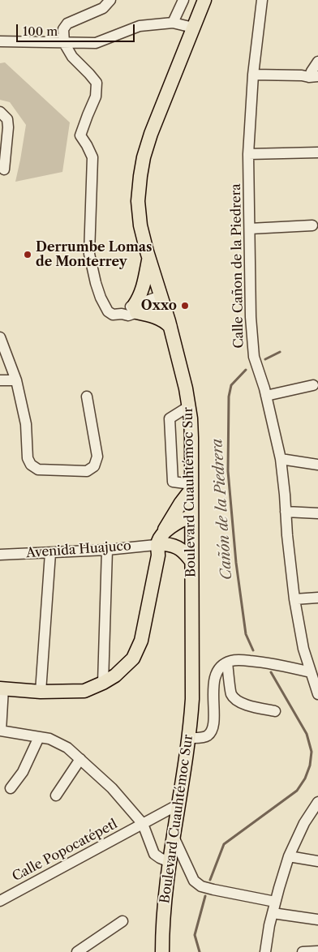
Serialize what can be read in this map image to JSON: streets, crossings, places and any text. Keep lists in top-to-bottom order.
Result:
{
  "streets": {
    "main road": ["Boulevard Cuauhtémoc Sur"],
    "street": ["Calle Cañon de la Piedrera", "Avenida Huajuco", "Calle Popocatépetl"]
  },
  "crossings": [
    ["Boulevard Cuauhtémoc Sur", "Calle Popocatépetl"]
  ],
  "water": ["Cañón de la Piedrera"],
  "places": ["Derrumbe Lomas de Monterrey", "Oxxo"],
  "scale_bar": "100 m"
}
